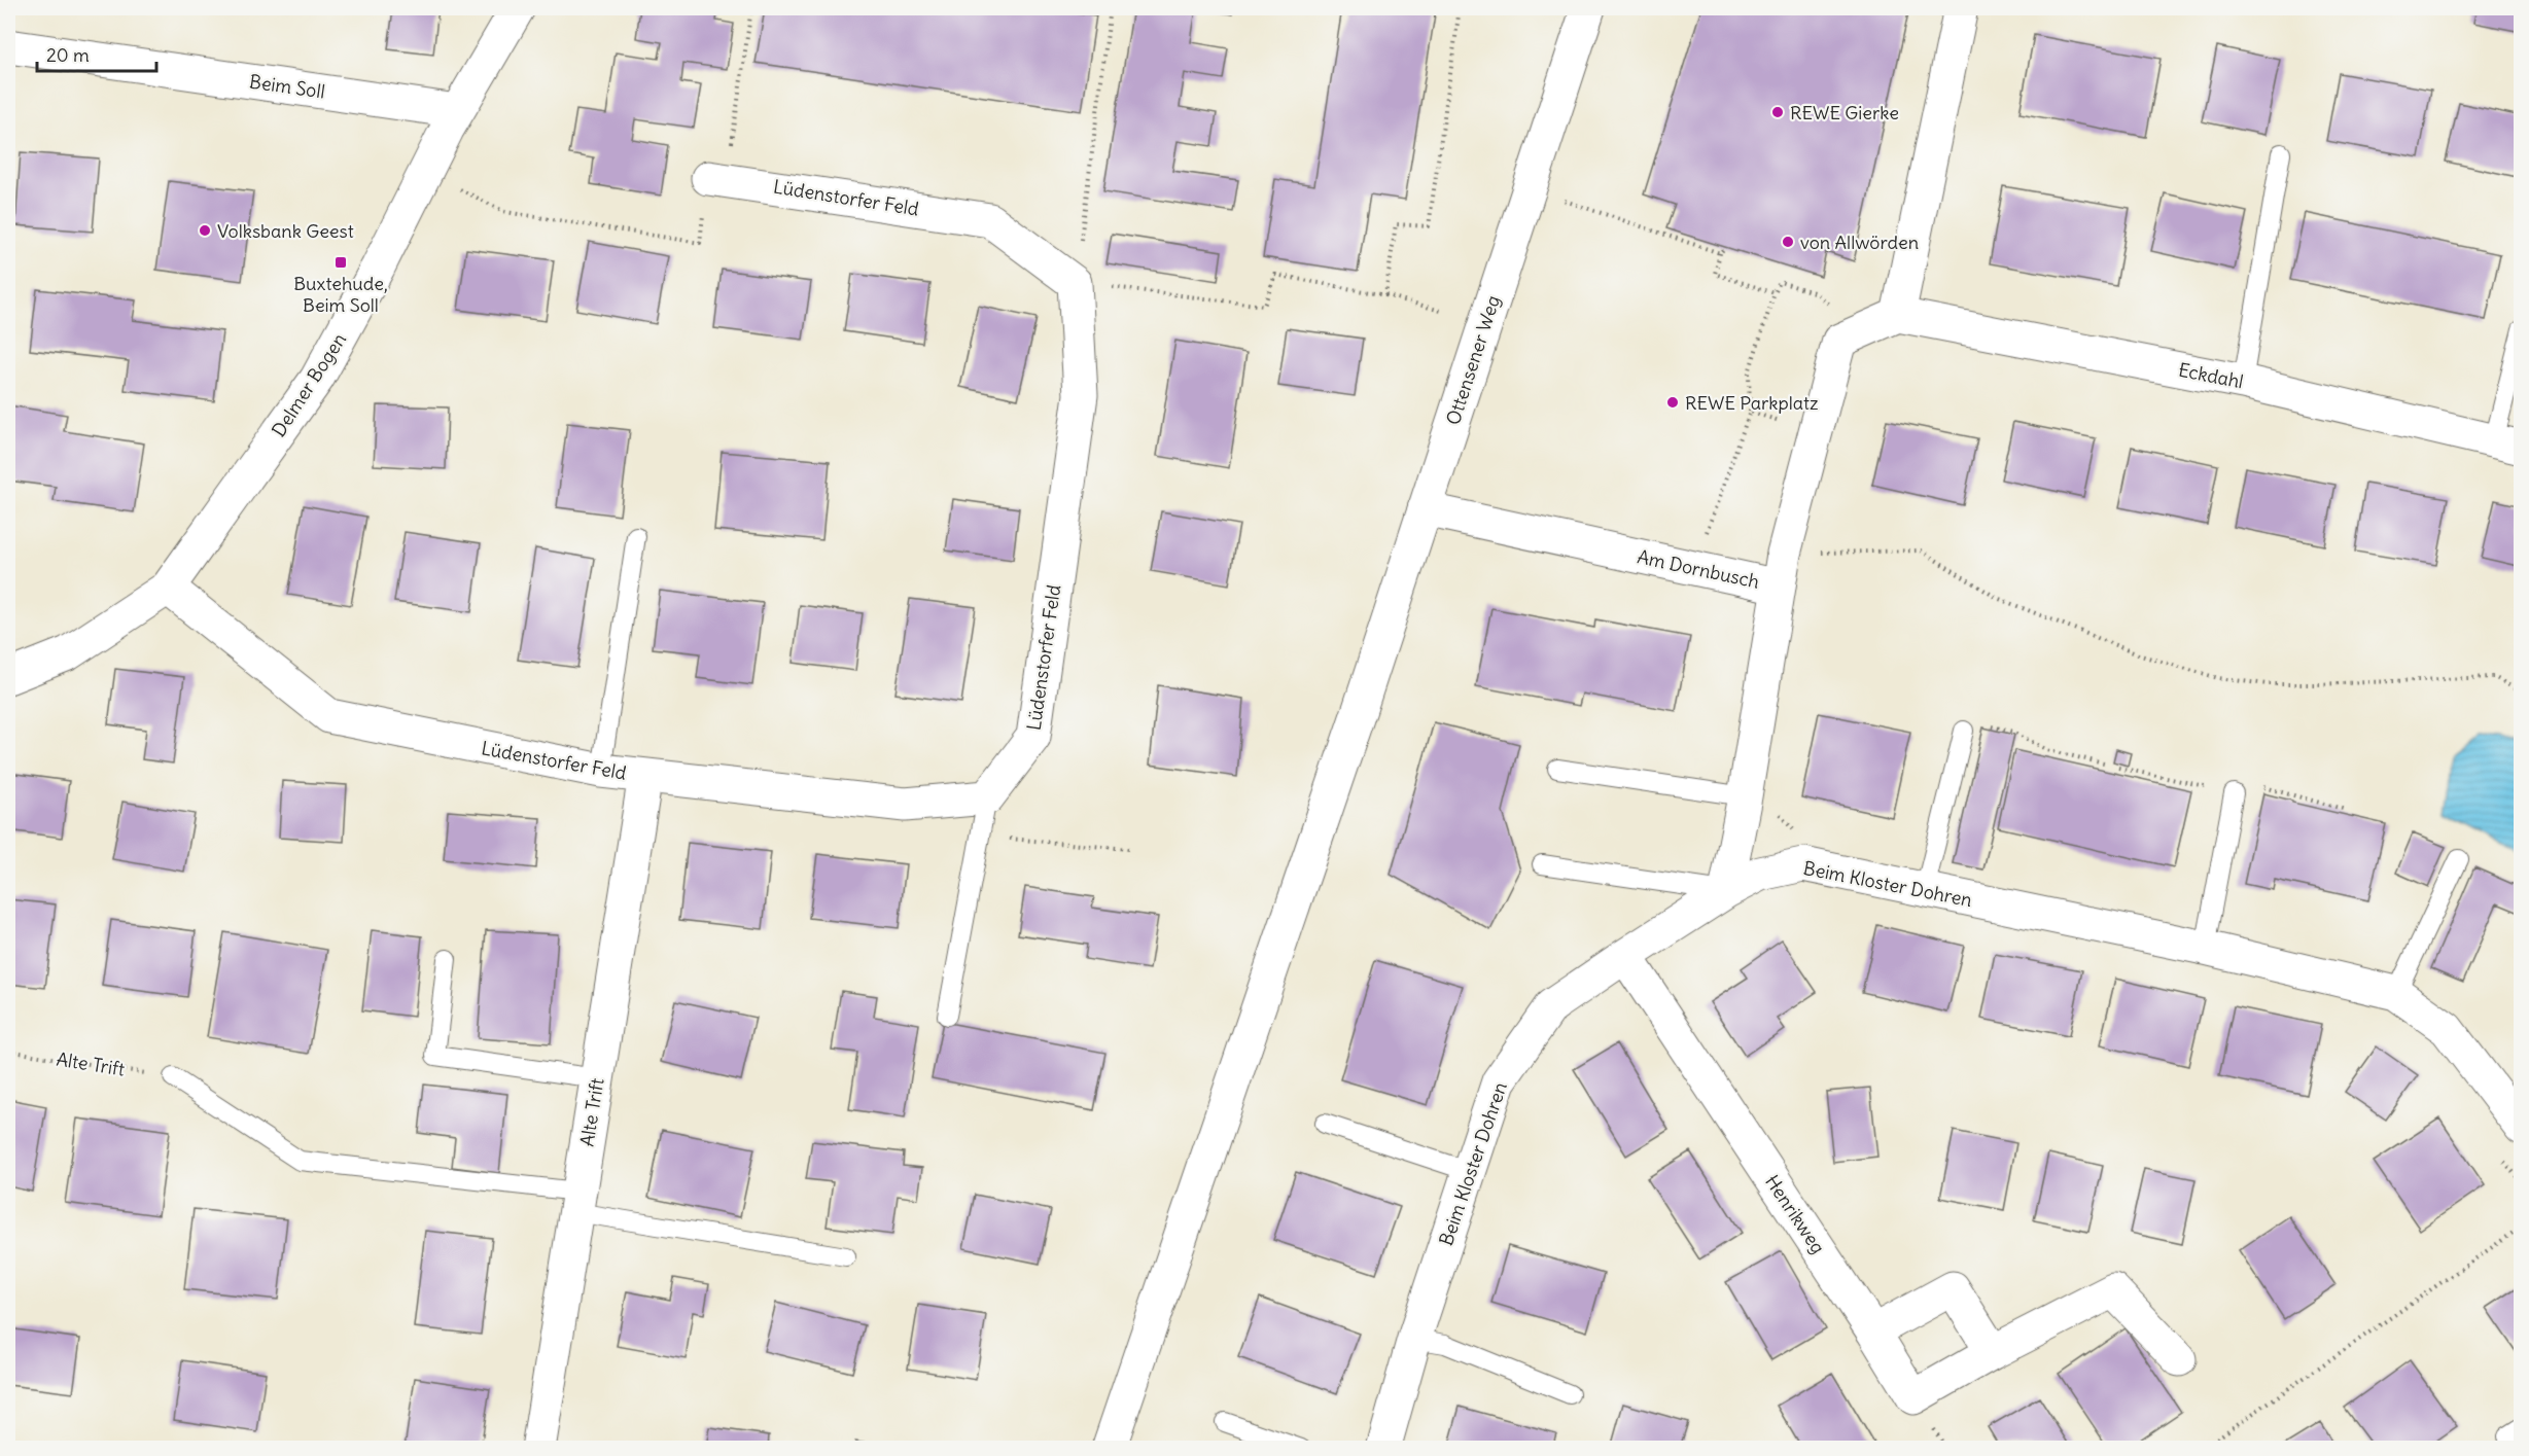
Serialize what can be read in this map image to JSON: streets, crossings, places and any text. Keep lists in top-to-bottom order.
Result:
{
  "streets": {
    "street": [
      "Beim Soll",
      "Lüdenstorfer Feld",
      "Ottensener Weg",
      "Eckdahl",
      "Delmer Bogen",
      "Am Dornbusch",
      "Beim Kloster Dohren",
      "Alte Trift",
      "Henrikweg"
    ]
  },
  "crossings": [
    ["Beim Soll", "Delmer Bogen"],
    ["Lüdenstorfer Feld", "Delmer Bogen"],
    ["Lüdenstorfer Feld", "Alte Trift"],
    ["Ottensener Weg", "Am Dornbusch"],
    ["Am Dornbusch", "Beim Kloster Dohren"],
    ["Beim Kloster Dohren", "Henrikweg"]
  ],
  "places": {
    "other": [
      "REWE Gierke",
      "Volksbank Geest",
      "von Allwörden",
      "REWE Parkplatz"
    ],
    "transit": ["Buxtehude, Beim Soll"]
  },
  "scale_bar": "20 m"
}
